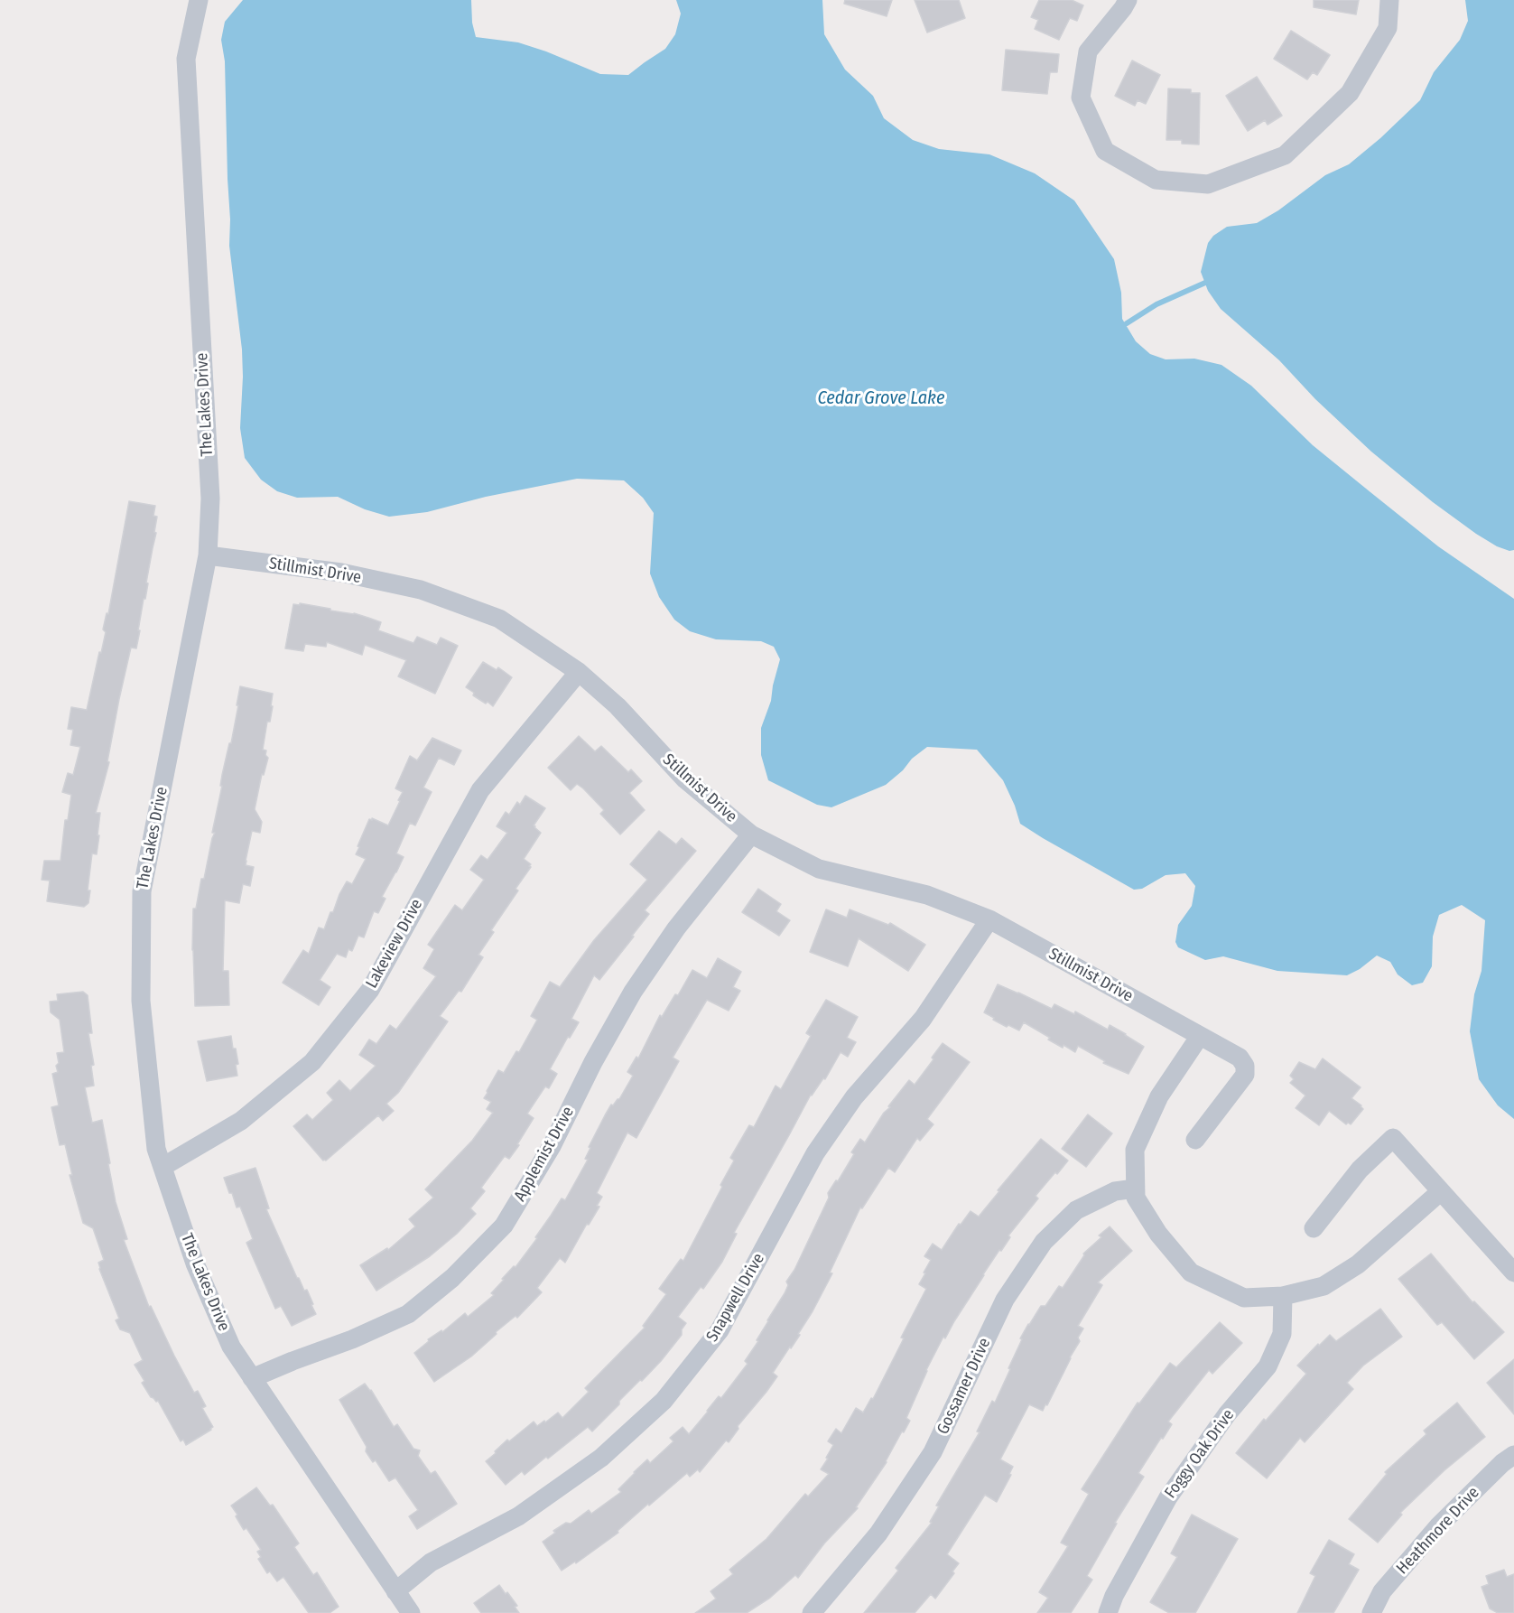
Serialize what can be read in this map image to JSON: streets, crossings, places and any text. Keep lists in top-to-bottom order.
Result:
{
  "streets": {
    "street": [
      "The Lakes Drive",
      "Stillmist Drive",
      "Lakeview Drive",
      "Applemist Drive",
      "Snapwell Drive",
      "Gossamer Drive",
      "Foggy Oak Drive",
      "Heathmore Drive"
    ]
  },
  "crossings": [
    ["The Lakes Drive", "Stillmist Drive"],
    ["The Lakes Drive", "Lakeview Drive"],
    ["The Lakes Drive", "Applemist Drive"],
    ["The Lakes Drive", "Snapwell Drive"],
    ["Stillmist Drive", "Lakeview Drive"],
    ["Stillmist Drive", "Applemist Drive"],
    ["Stillmist Drive", "Snapwell Drive"]
  ],
  "water": ["Cedar Grove Lake"]
}
